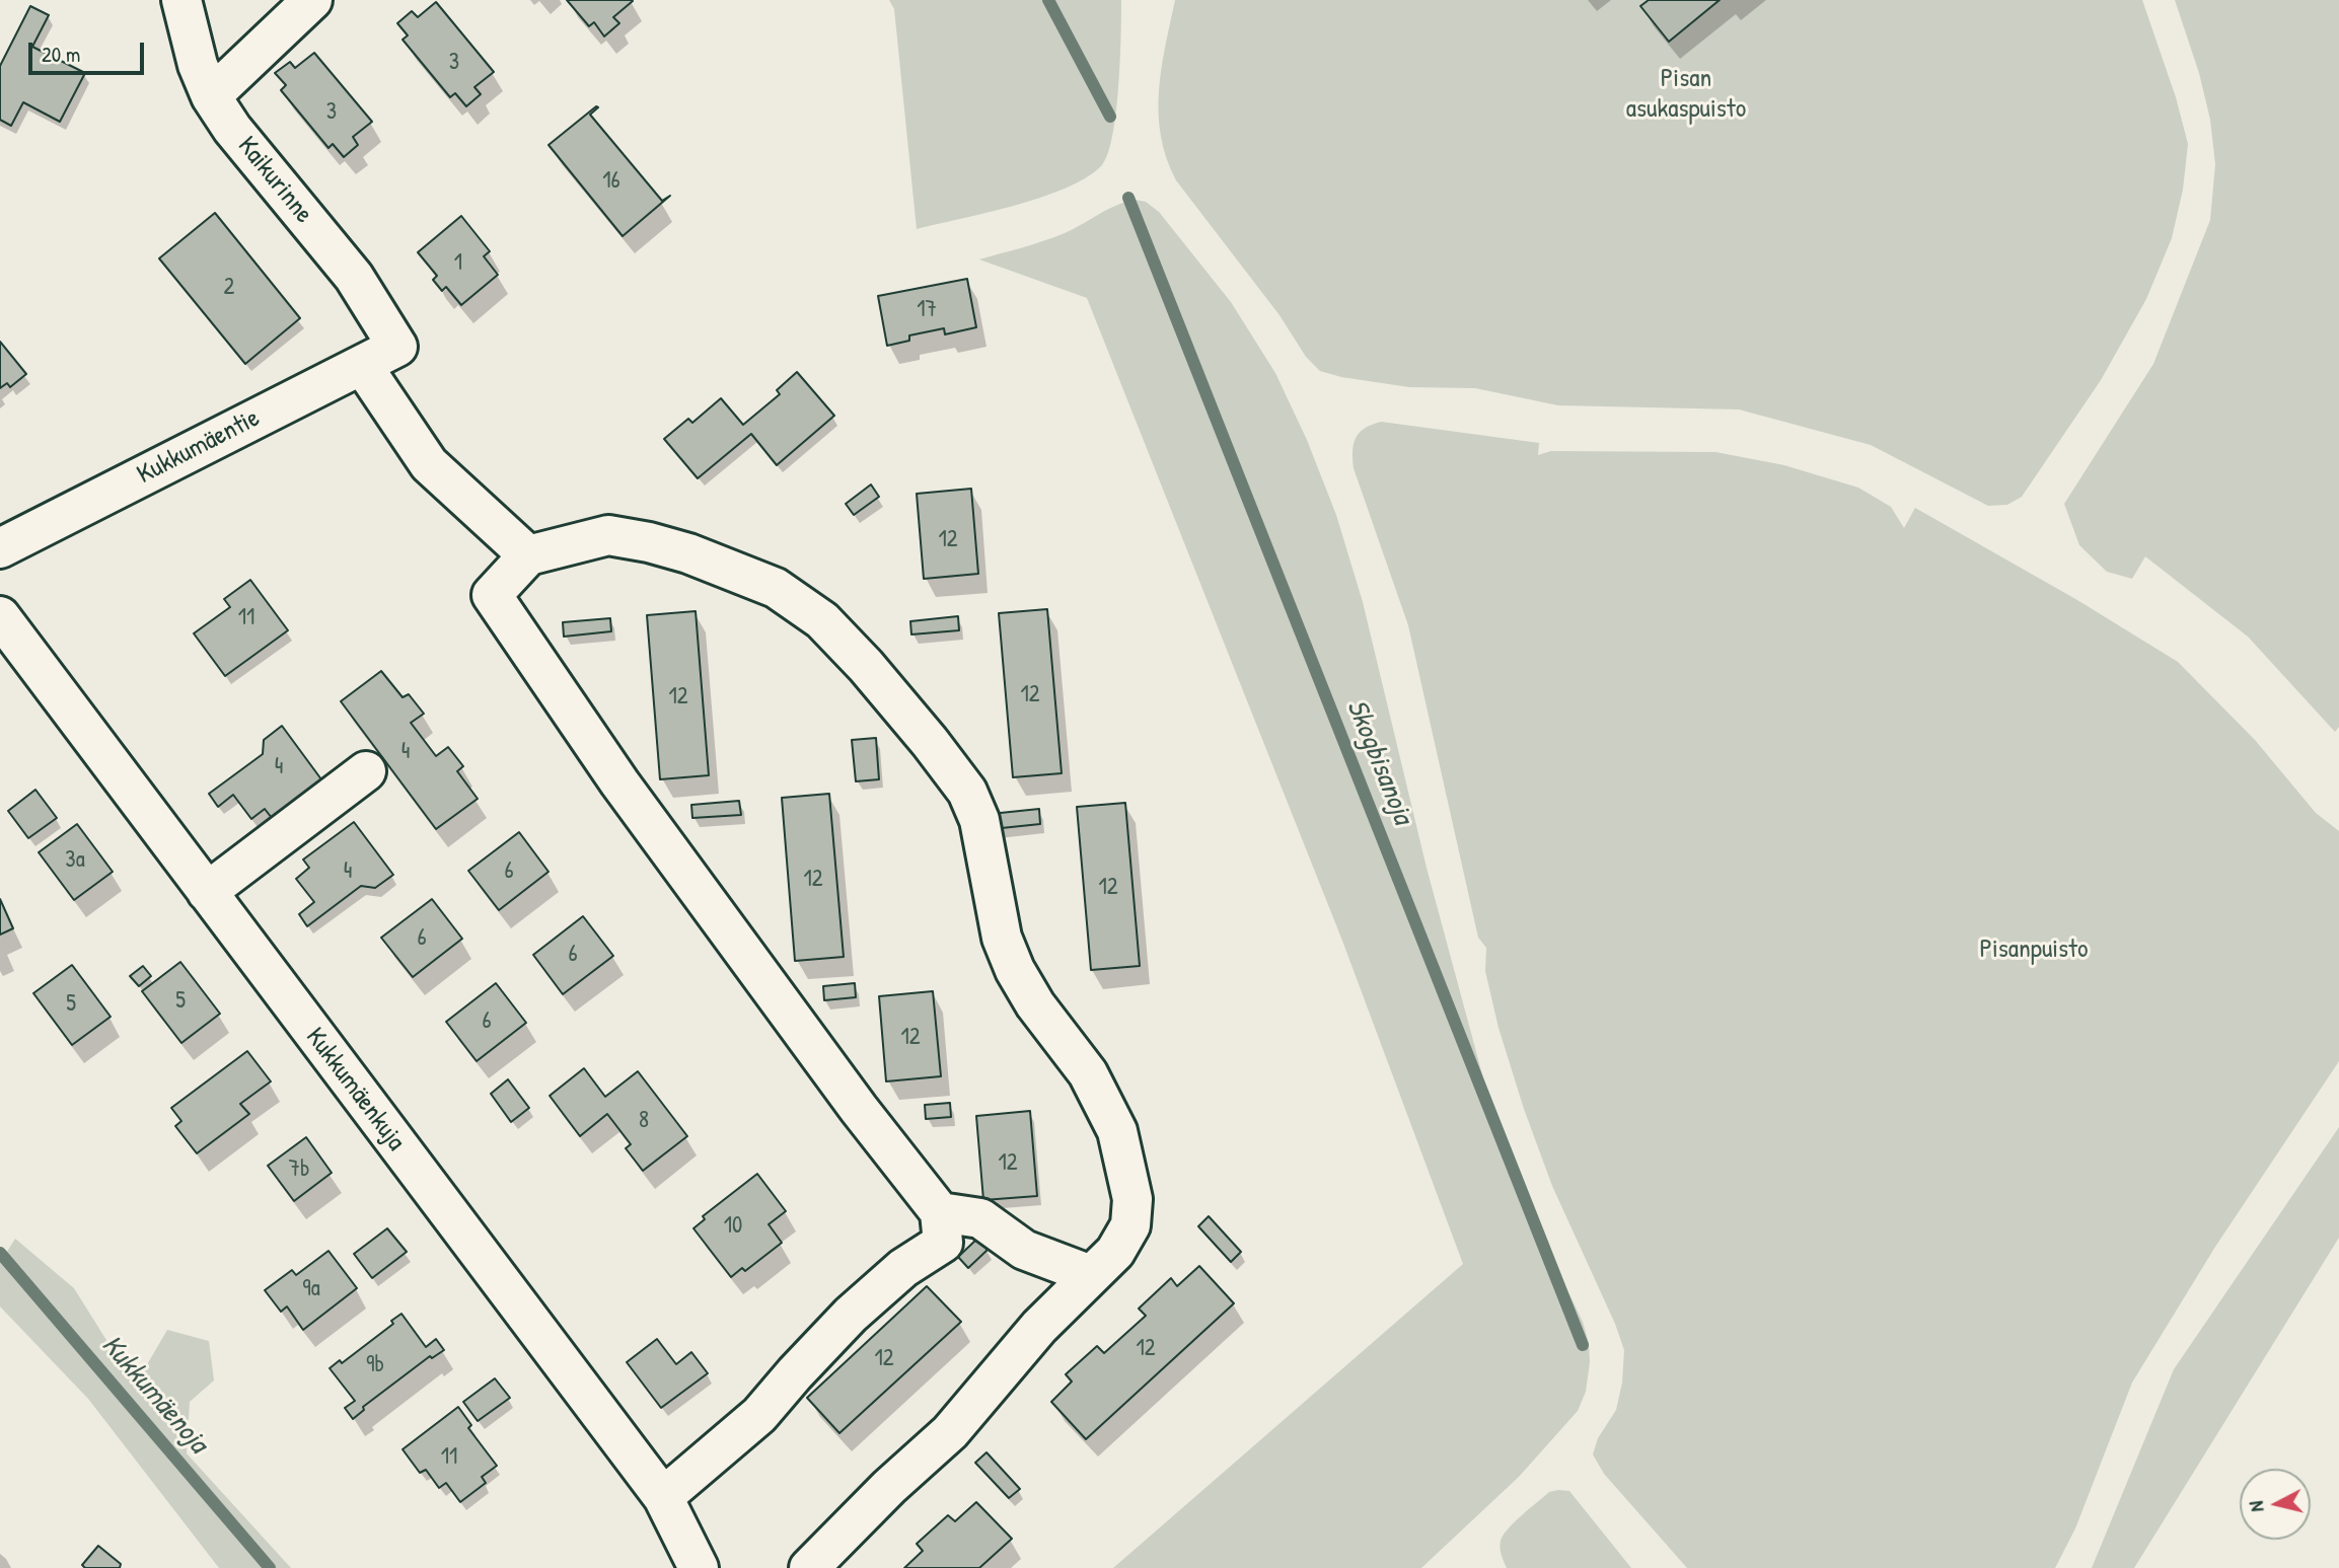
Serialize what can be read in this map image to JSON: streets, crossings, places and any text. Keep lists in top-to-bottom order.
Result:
{
  "streets": {
    "street": ["Kaikurinne", "Kukkumäentie", "Kukkumäenkuja"]
  },
  "crossings": [
    ["Kaikurinne", "Kukkumäentie"]
  ],
  "water": ["Skogbisanoja", "Kukkumäenoja"],
  "parks": ["Pisan asukaspuisto", "Pisanpuisto"],
  "house_numbers": [
    "3",
    "3",
    "16",
    "1",
    "2",
    "17",
    "12",
    "11",
    "12",
    "12",
    "4",
    "4",
    "3a",
    "4",
    "6",
    "12",
    "12",
    "6",
    "6",
    "5",
    "5",
    "6",
    "12",
    "8",
    "12",
    "7b",
    "10",
    "9a",
    "12",
    "12",
    "9b",
    "11"
  ],
  "scale_bar": "20 m",
  "north": "left"
}
